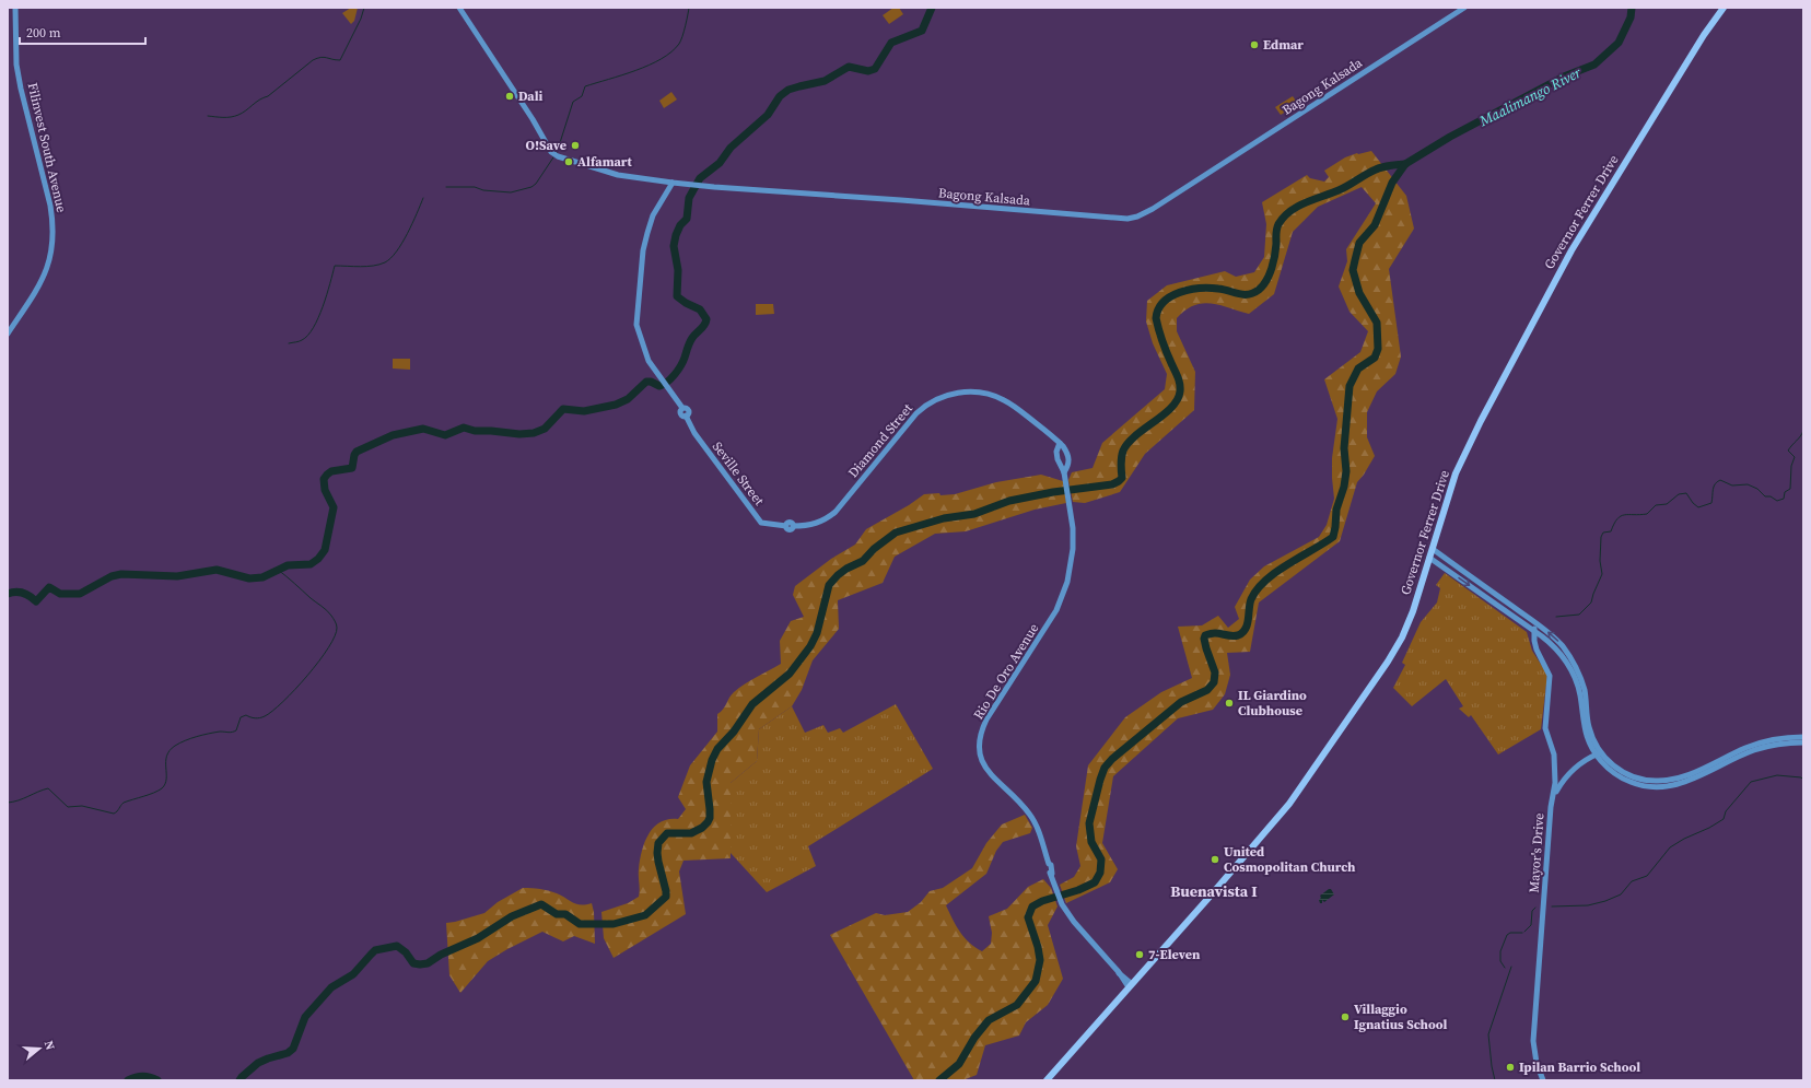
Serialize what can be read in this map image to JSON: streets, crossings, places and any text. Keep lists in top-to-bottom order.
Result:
{
  "streets": {
    "main road": ["Governor Ferrer Drive"],
    "street": [
      "Bagong Kalsada",
      "Filinvest South Avenue",
      "Diamond Street",
      "Seville Street",
      "Rio De Oro Avenue",
      "Mayor's Drive"
    ]
  },
  "crossings": [
    ["Bagong Kalsada", "Seville Street"],
    ["Governor Ferrer Drive", "Rio De Oro Avenue"],
    ["Diamond Street", "Seville Street"],
    ["Diamond Street", "Rio De Oro Avenue"]
  ],
  "districts": ["Buenavista I"],
  "water": ["Maalimango River"],
  "places": [
    "Edmar",
    "Dali",
    "O!Save",
    "Alfamart",
    "IL Giardino Clubhouse",
    "United Cosmopolitan Church",
    "7-Eleven",
    "Villaggio Ignatius School",
    "Ipilan Barrio School"
  ],
  "scale_bar": "200 m",
  "north": "right"
}
